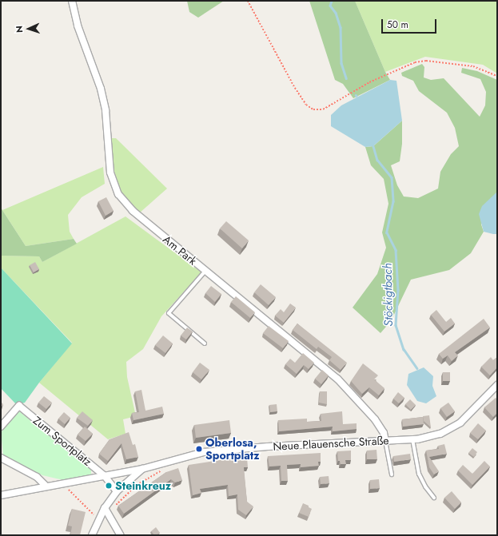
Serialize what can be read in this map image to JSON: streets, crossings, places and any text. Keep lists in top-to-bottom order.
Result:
{
  "streets": {
    "street": ["Am Park", "Zum Sportplatz", "Neue Plauensche Straße"]
  },
  "crossings": [
    ["Am Park", "Neue Plauensche Straße"]
  ],
  "water": ["Stöckigtbach"],
  "places": ["Oberlosa, Sportplatz", "Steinkreuz"],
  "scale_bar": "50 m",
  "north": "left"
}
